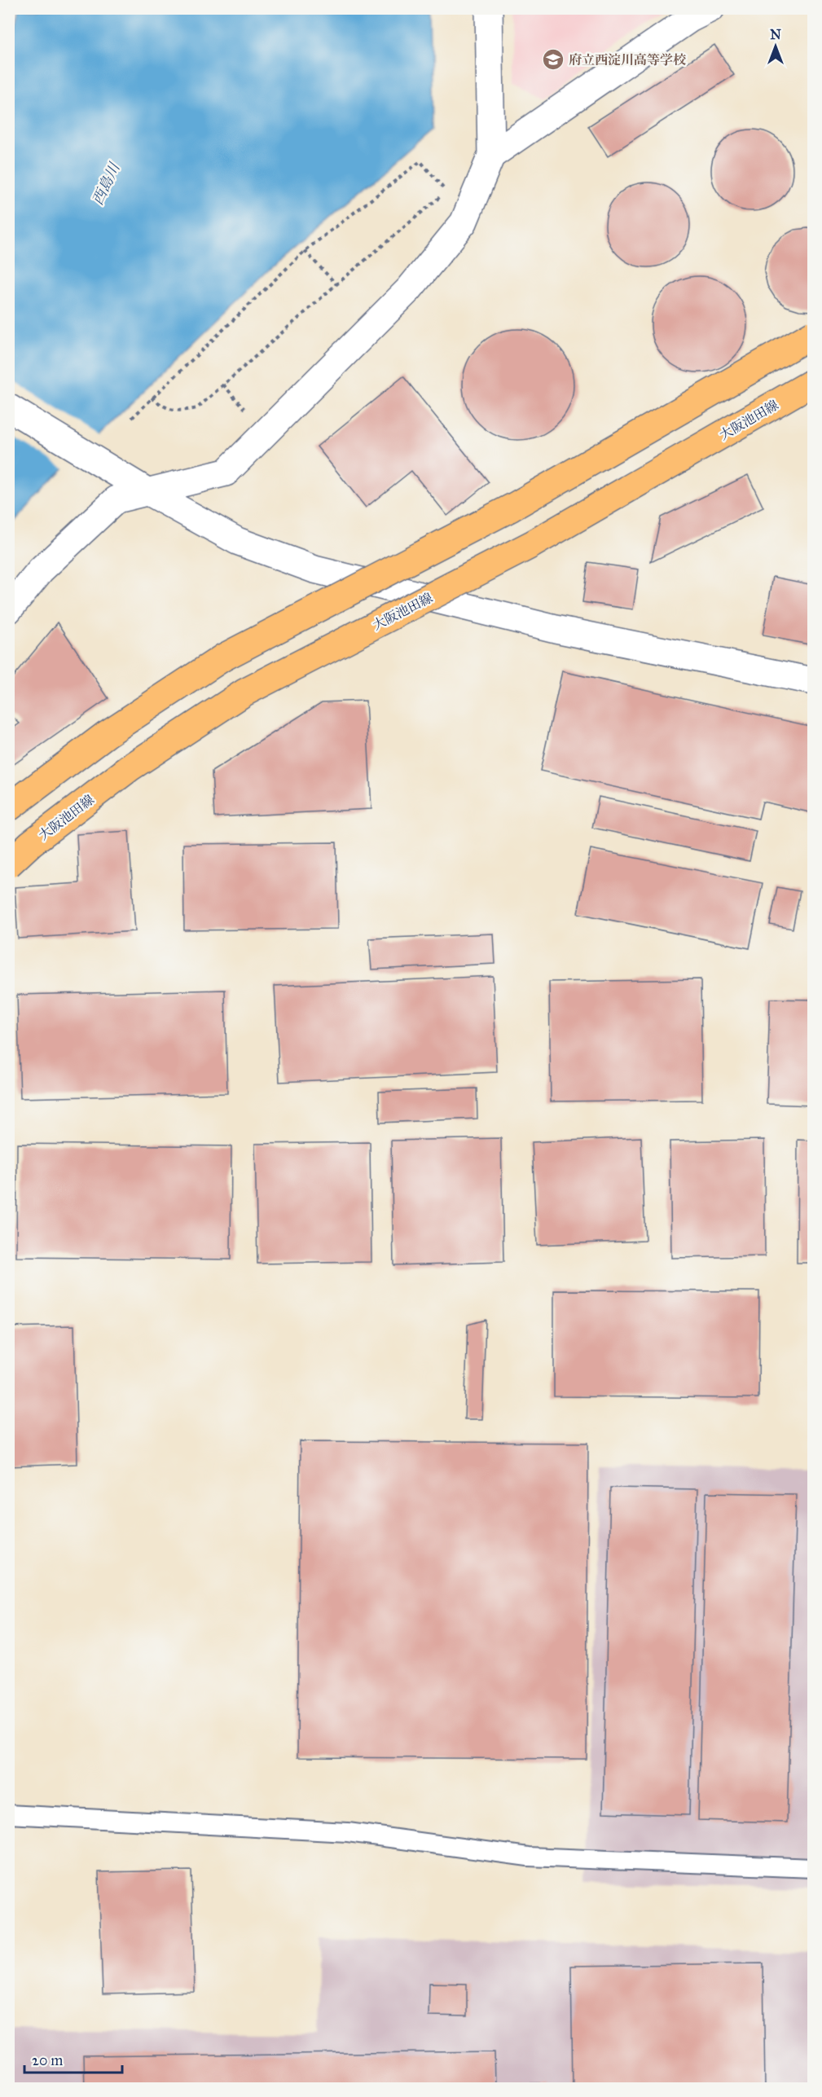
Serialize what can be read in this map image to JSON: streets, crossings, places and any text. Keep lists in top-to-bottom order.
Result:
{
  "streets": {
    "main road": ["大阪池田線"]
  },
  "water": ["西島川"],
  "places": {
    "school or university": ["府立西淀川高等学校"]
  },
  "scale_bar": "20 m",
  "north": "top"
}
